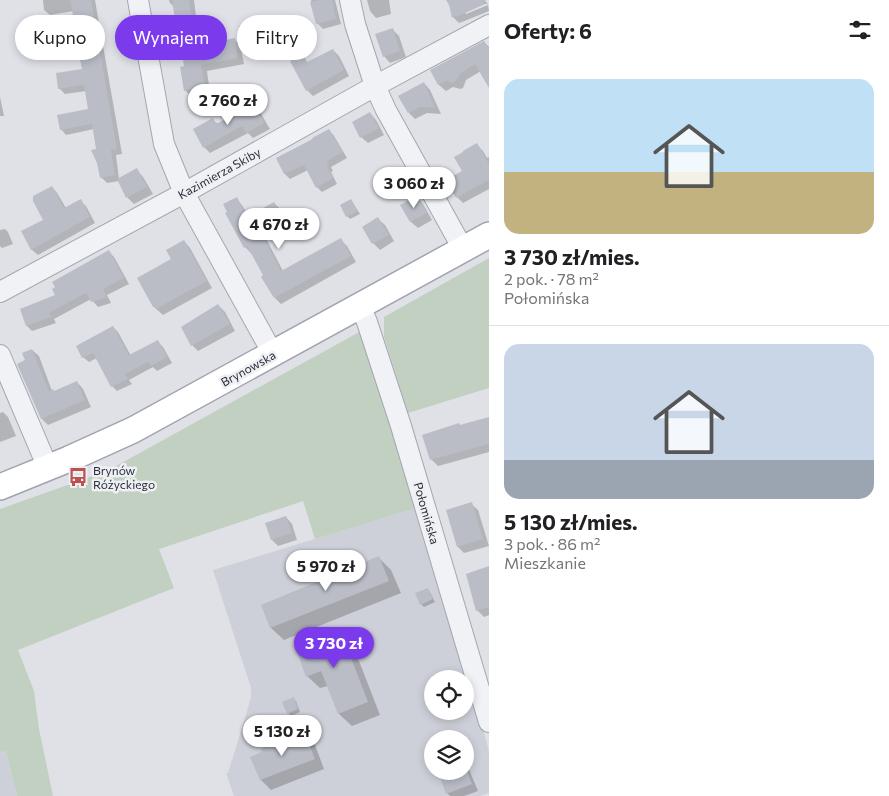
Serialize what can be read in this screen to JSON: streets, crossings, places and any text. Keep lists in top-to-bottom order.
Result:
{
  "streets": {
    "main road": ["Brynowska"],
    "street": ["Kazimierza Skiby", "Połomińska"]
  },
  "crossings": [
    ["Brynowska", "Połomińska"]
  ],
  "places": {
    "bus stop": ["Brynów Różyckiego"]
  },
  "page": {
    "heading": "Oferty: 6",
    "chip": ["Kupno", "Wynajem", "Filtry"],
    "list": [
      {
        "name": "3 730 zł/mies.",
        "note": "2 pok. · 78 m² · Połomińska"
      },
      {
        "name": "5 130 zł/mies.",
        "note": "3 pok. · 86 m² · Mieszkanie"
      }
    ],
    "price": [
      "2 760 zł",
      "3 060 zł",
      "4 670 zł",
      "5 970 zł",
      "3 730 zł",
      "5 130 zł"
    ]
  }
}
